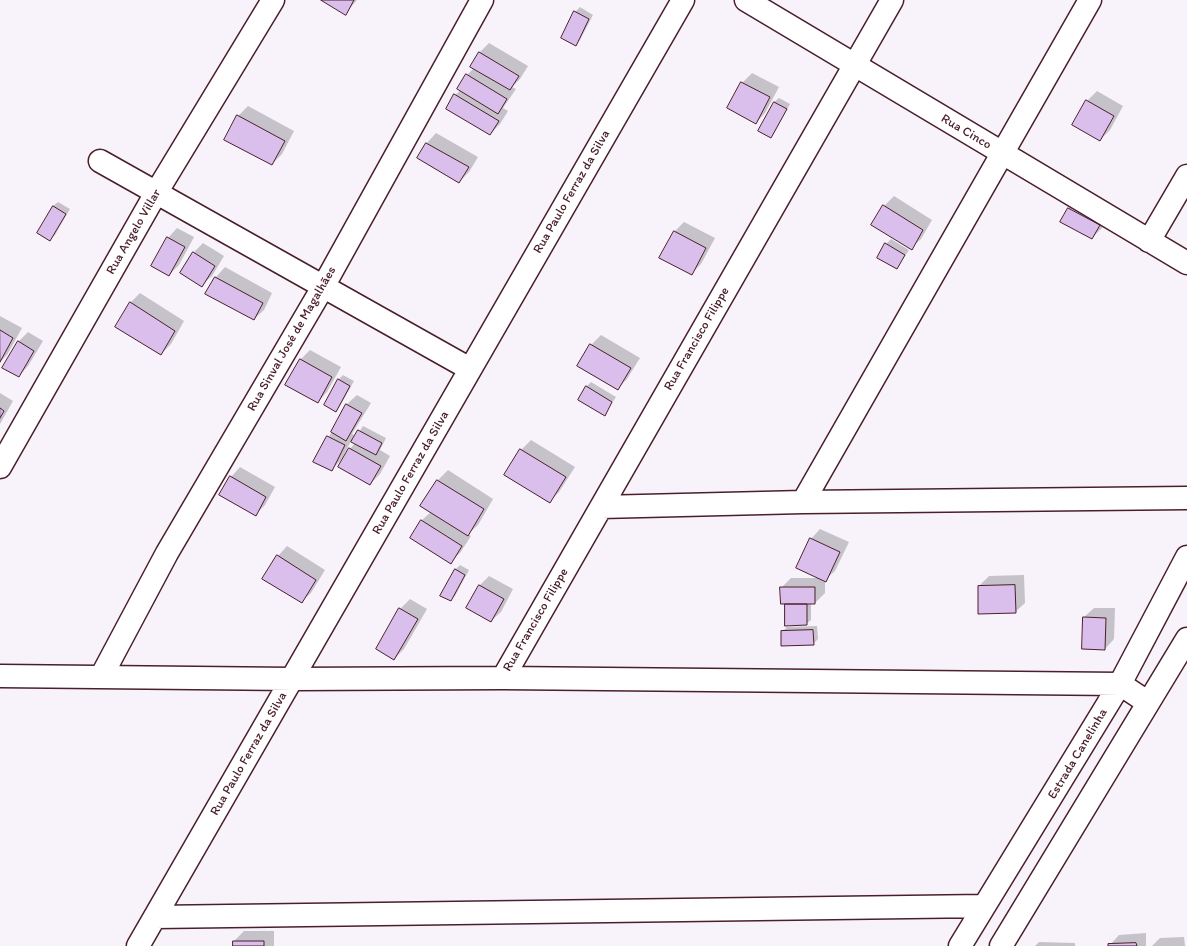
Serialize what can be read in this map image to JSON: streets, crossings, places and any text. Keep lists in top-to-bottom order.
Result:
{
  "streets": {
    "street": [
      "Rua Cinco",
      "Rua Paulo Ferraz da Silva",
      "Rua Angelo Villar",
      "Rua Sinval José de Magalhães",
      "Rua Francisco Filippe",
      "Estrada Canelinha"
    ]
  },
  "crossings": [
    ["Rua Cinco", "Rua Francisco Filippe"]
  ]
}
